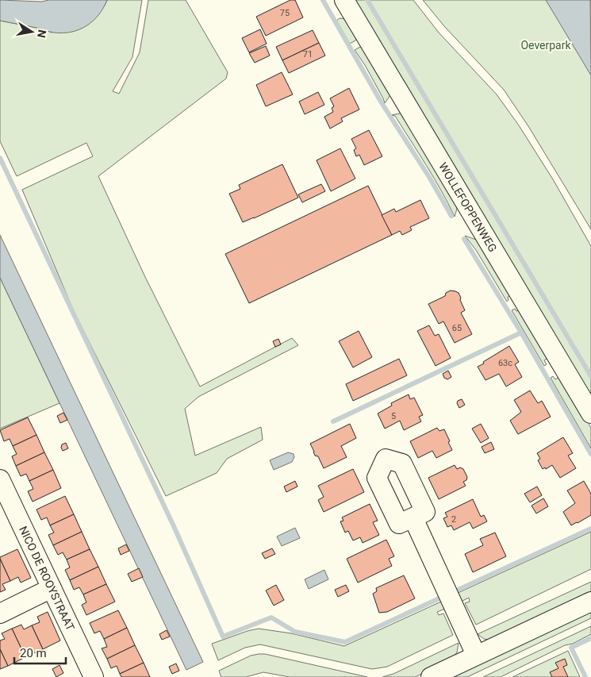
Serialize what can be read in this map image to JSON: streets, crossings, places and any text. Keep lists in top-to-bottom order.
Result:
{
  "streets": {
    "street": ["WOLLEFOPPENWEG", "NICO DE ROOYSTRAAT"]
  },
  "parks": ["Oeverpark"],
  "house_numbers": [
    "75",
    "71",
    "65",
    "63c",
    "5",
    "2"
  ],
  "scale_bar": "20 m",
  "north": "right"
}
